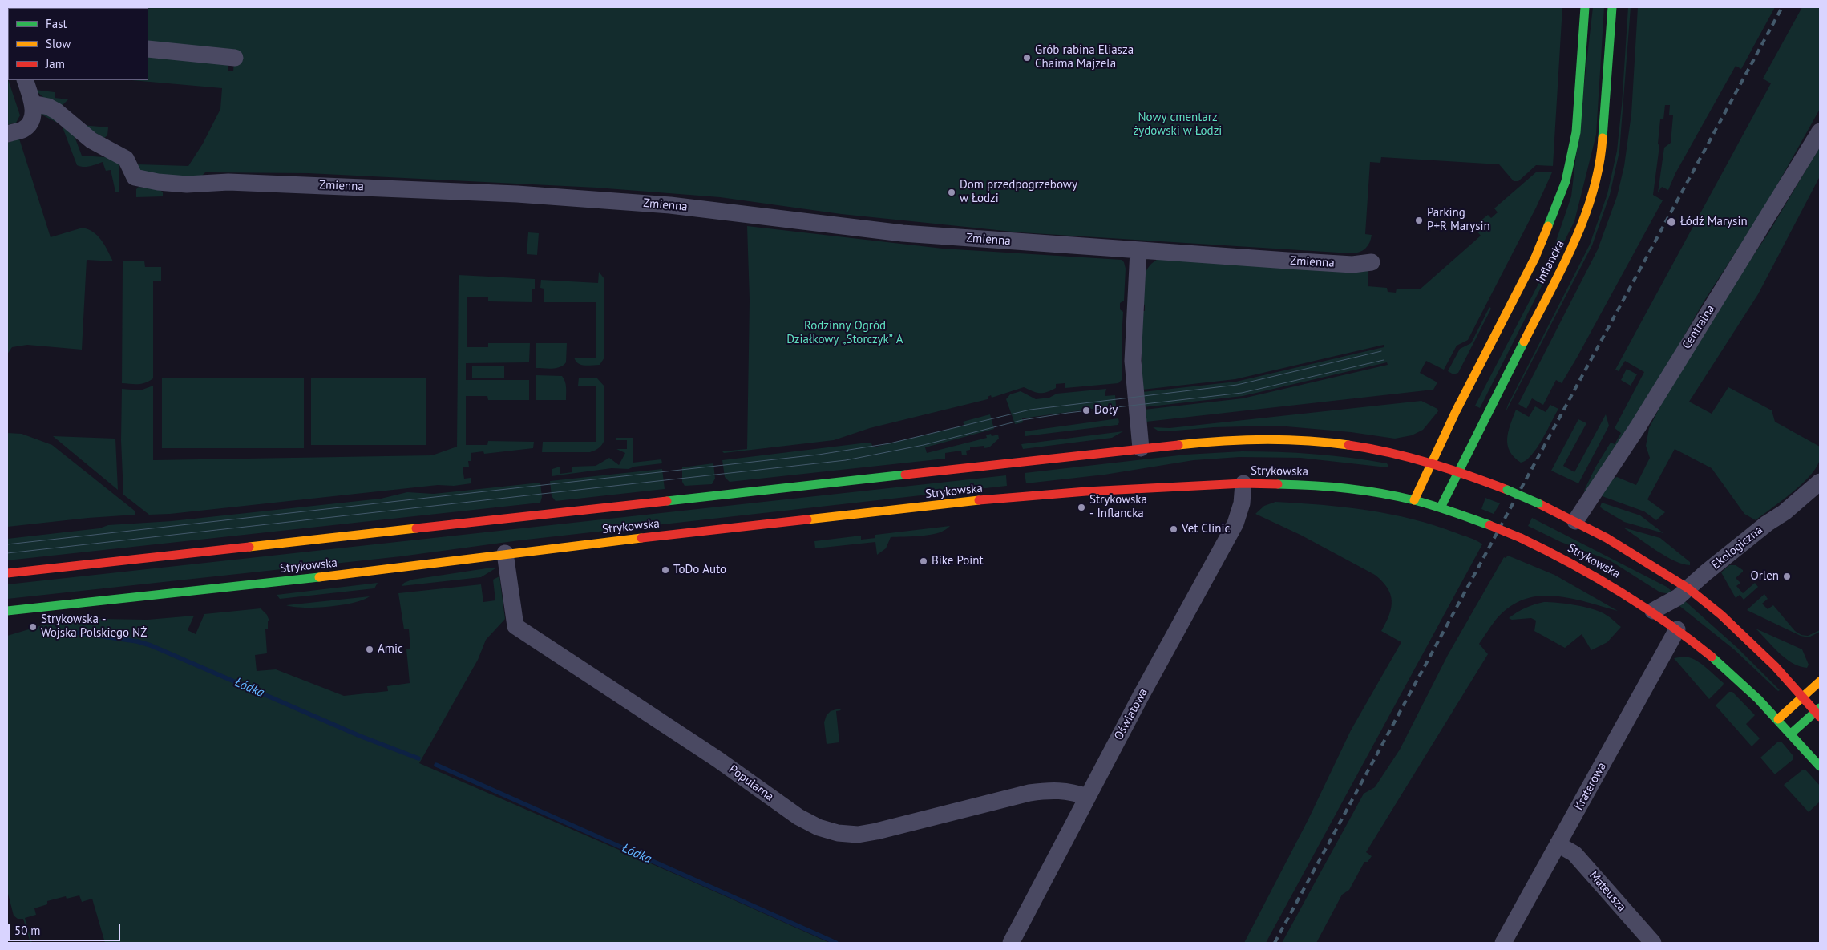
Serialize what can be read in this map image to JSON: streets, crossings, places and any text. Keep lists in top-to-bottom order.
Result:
{
  "streets": {
    "main road": ["Inflancka", "Strykowska"],
    "street": [
      "Zmienna",
      "Centralna",
      "Ekologiczna",
      "Oświatowa",
      "Popularna",
      "Kraterowa",
      "Mateusza"
    ]
  },
  "crossings": [
    ["Inflancka", "Strykowska"],
    ["Centralna", "Strykowska"],
    ["Strykowska", "Ekologiczna"],
    ["Strykowska", "Oświatowa"],
    ["Strykowska", "Popularna"],
    ["Strykowska", "Kraterowa"],
    ["Oświatowa", "Popularna"],
    ["Kraterowa", "Mateusza"]
  ],
  "water": ["Łódka"],
  "parks": ["Nowy cmentarz żydowski w Łodzi", "Rodzinny Ogród Działkowy „Storczyk” A"],
  "places": [
    "Grób rabina Eliasza Chaima Majzela",
    "Dom przedpogrzebowy w Łodzi",
    "Parking P+R Marysin",
    "Łódź Marysin",
    "Doły",
    "Strykowska - Inflancka",
    "Vet Clinic",
    "Bike Point",
    "ToDo Auto",
    "Orlen",
    "Strykowska - Wojska Polskiego NŻ",
    "Amic"
  ],
  "legend": ["Fast", "Slow", "Jam"],
  "scale_bar": "50 m"
}
